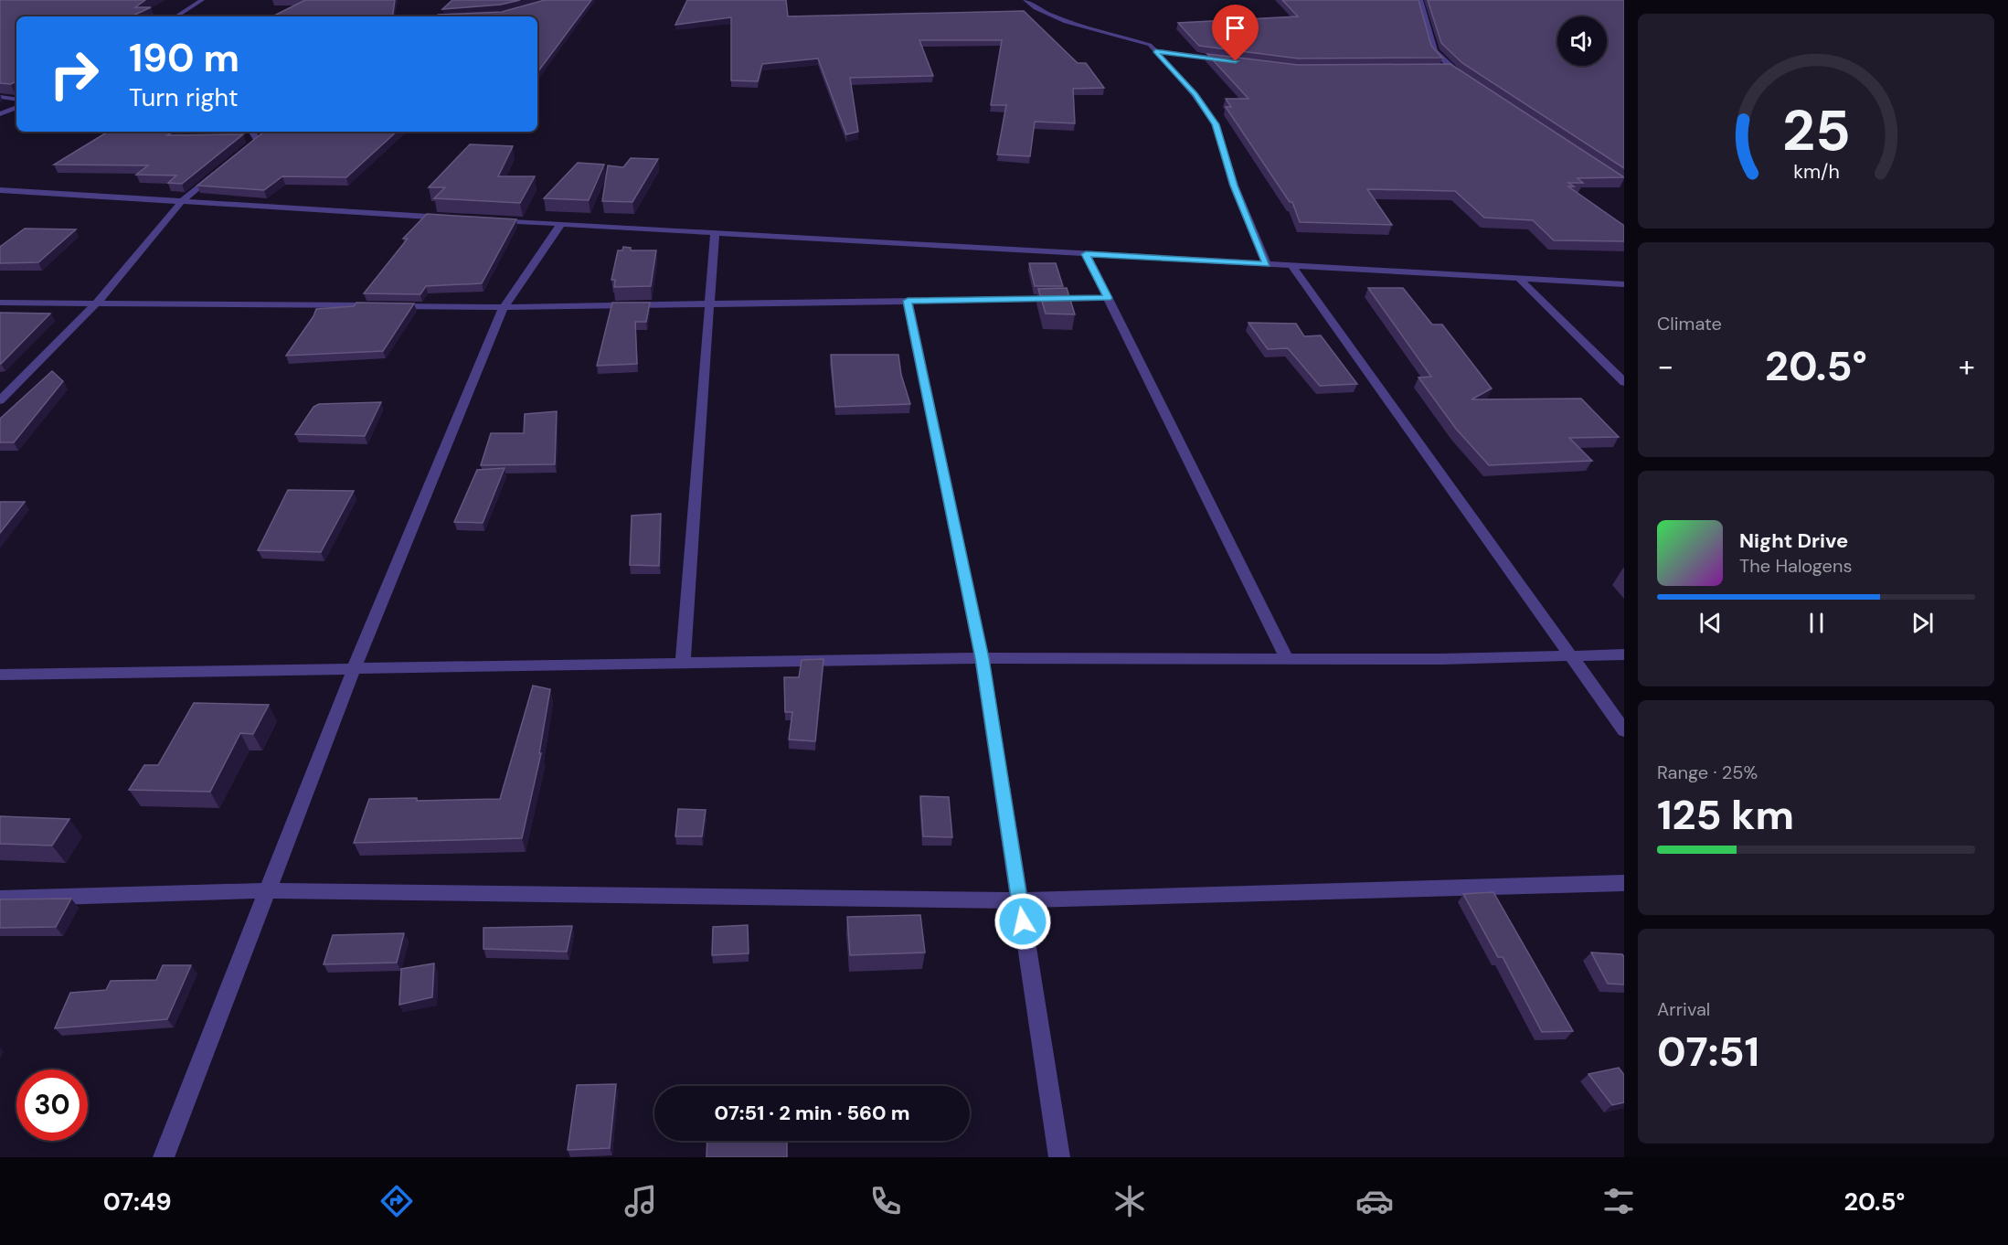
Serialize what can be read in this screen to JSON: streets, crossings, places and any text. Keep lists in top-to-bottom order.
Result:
{
  "page": {
    "turn": ["190 m", "Turn right"],
    "tile": [
      "Climate",
      ["Range · 25%", "125 km"],
      ["Arrival", "07:51"]
    ],
    "heat": ["−", "20.5°", "+"],
    "song": ["Night Drive", "The Halogens"],
    "limit": "30",
    "trip": "07:51 · 2 min · 560 m",
    "tabs": ["07:49", "20.5°"],
    "gauge": ["25", "km/h"]
  }
}
